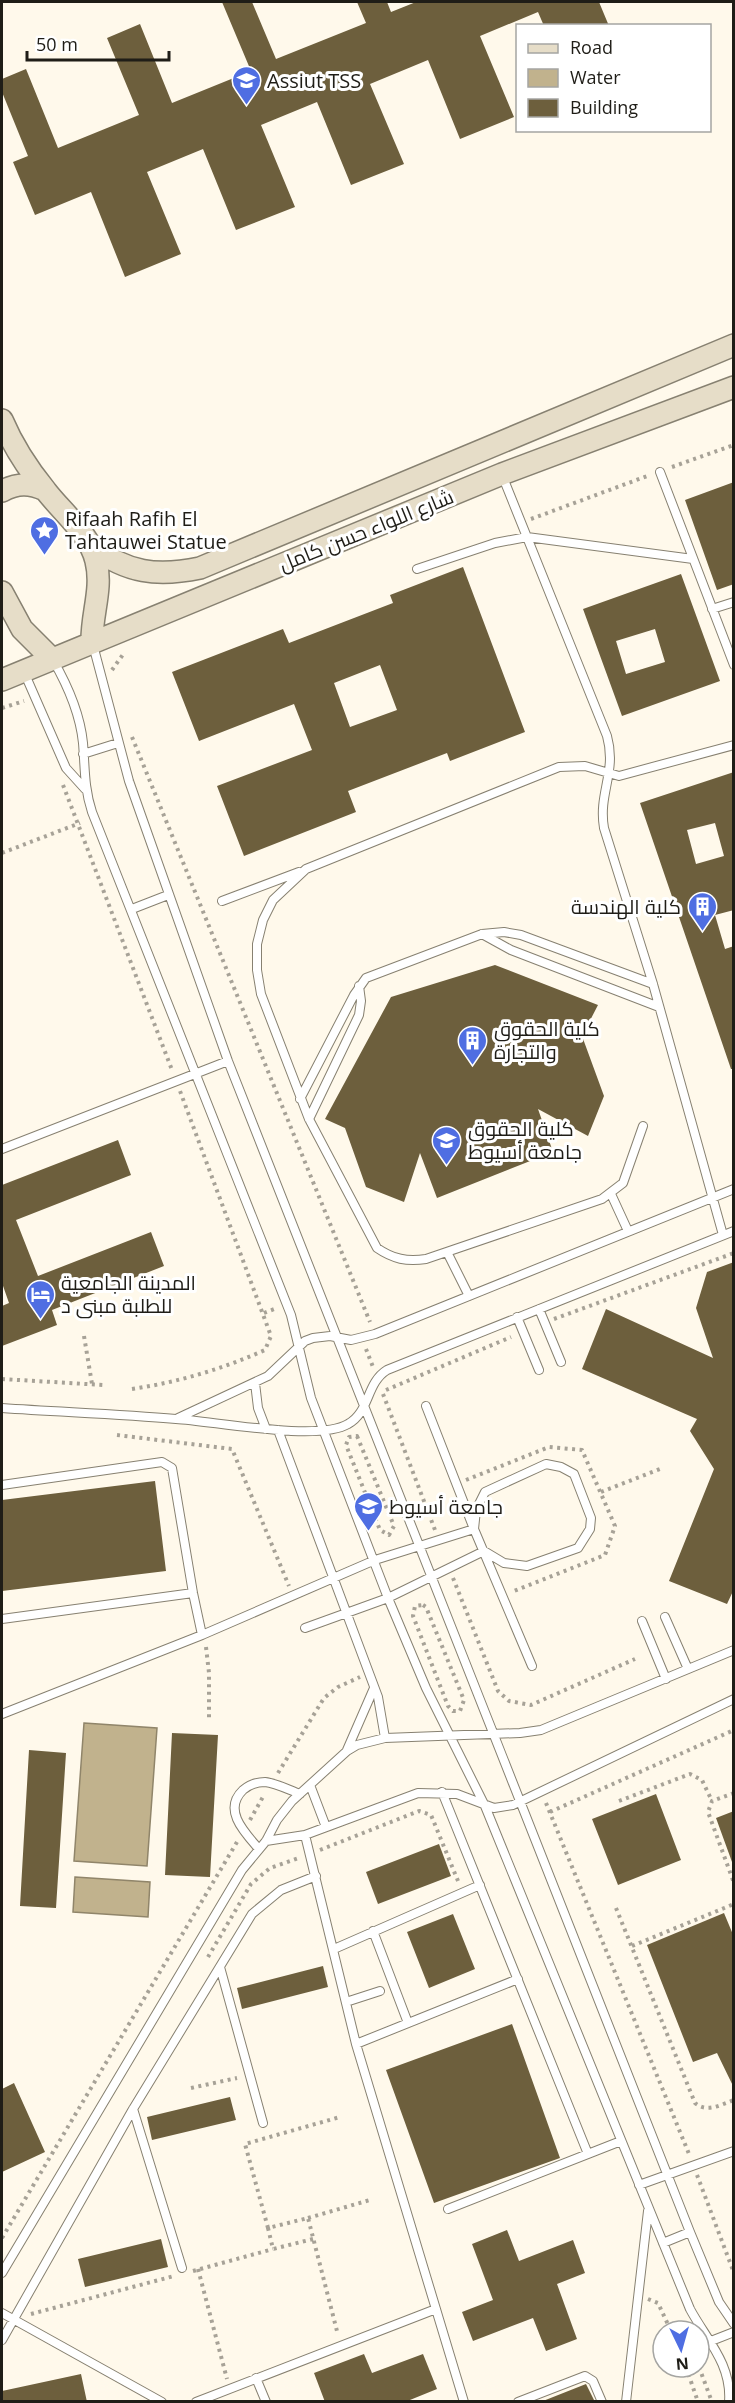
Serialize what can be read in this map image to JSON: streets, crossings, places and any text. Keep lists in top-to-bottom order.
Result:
{
  "streets": {
    "main road": ["شارع اللواء حسن كامل"]
  },
  "places": {
    "school or university": ["Assiut TSS", "كلية الحقوق جامعة أسيوط", "جامعة أسيوط"],
    "place": ["Rifaah Rafih El Tahtauwei Statue"],
    "building": ["كلية الهندسة", "كلية الحقوق والتجارة"],
    "hotel": ["المدينة الجامعية للطلبة مبنى د"]
  },
  "legend": ["Road", "Water", "Building"],
  "scale_bar": "50 m",
  "north": "bottom"
}
